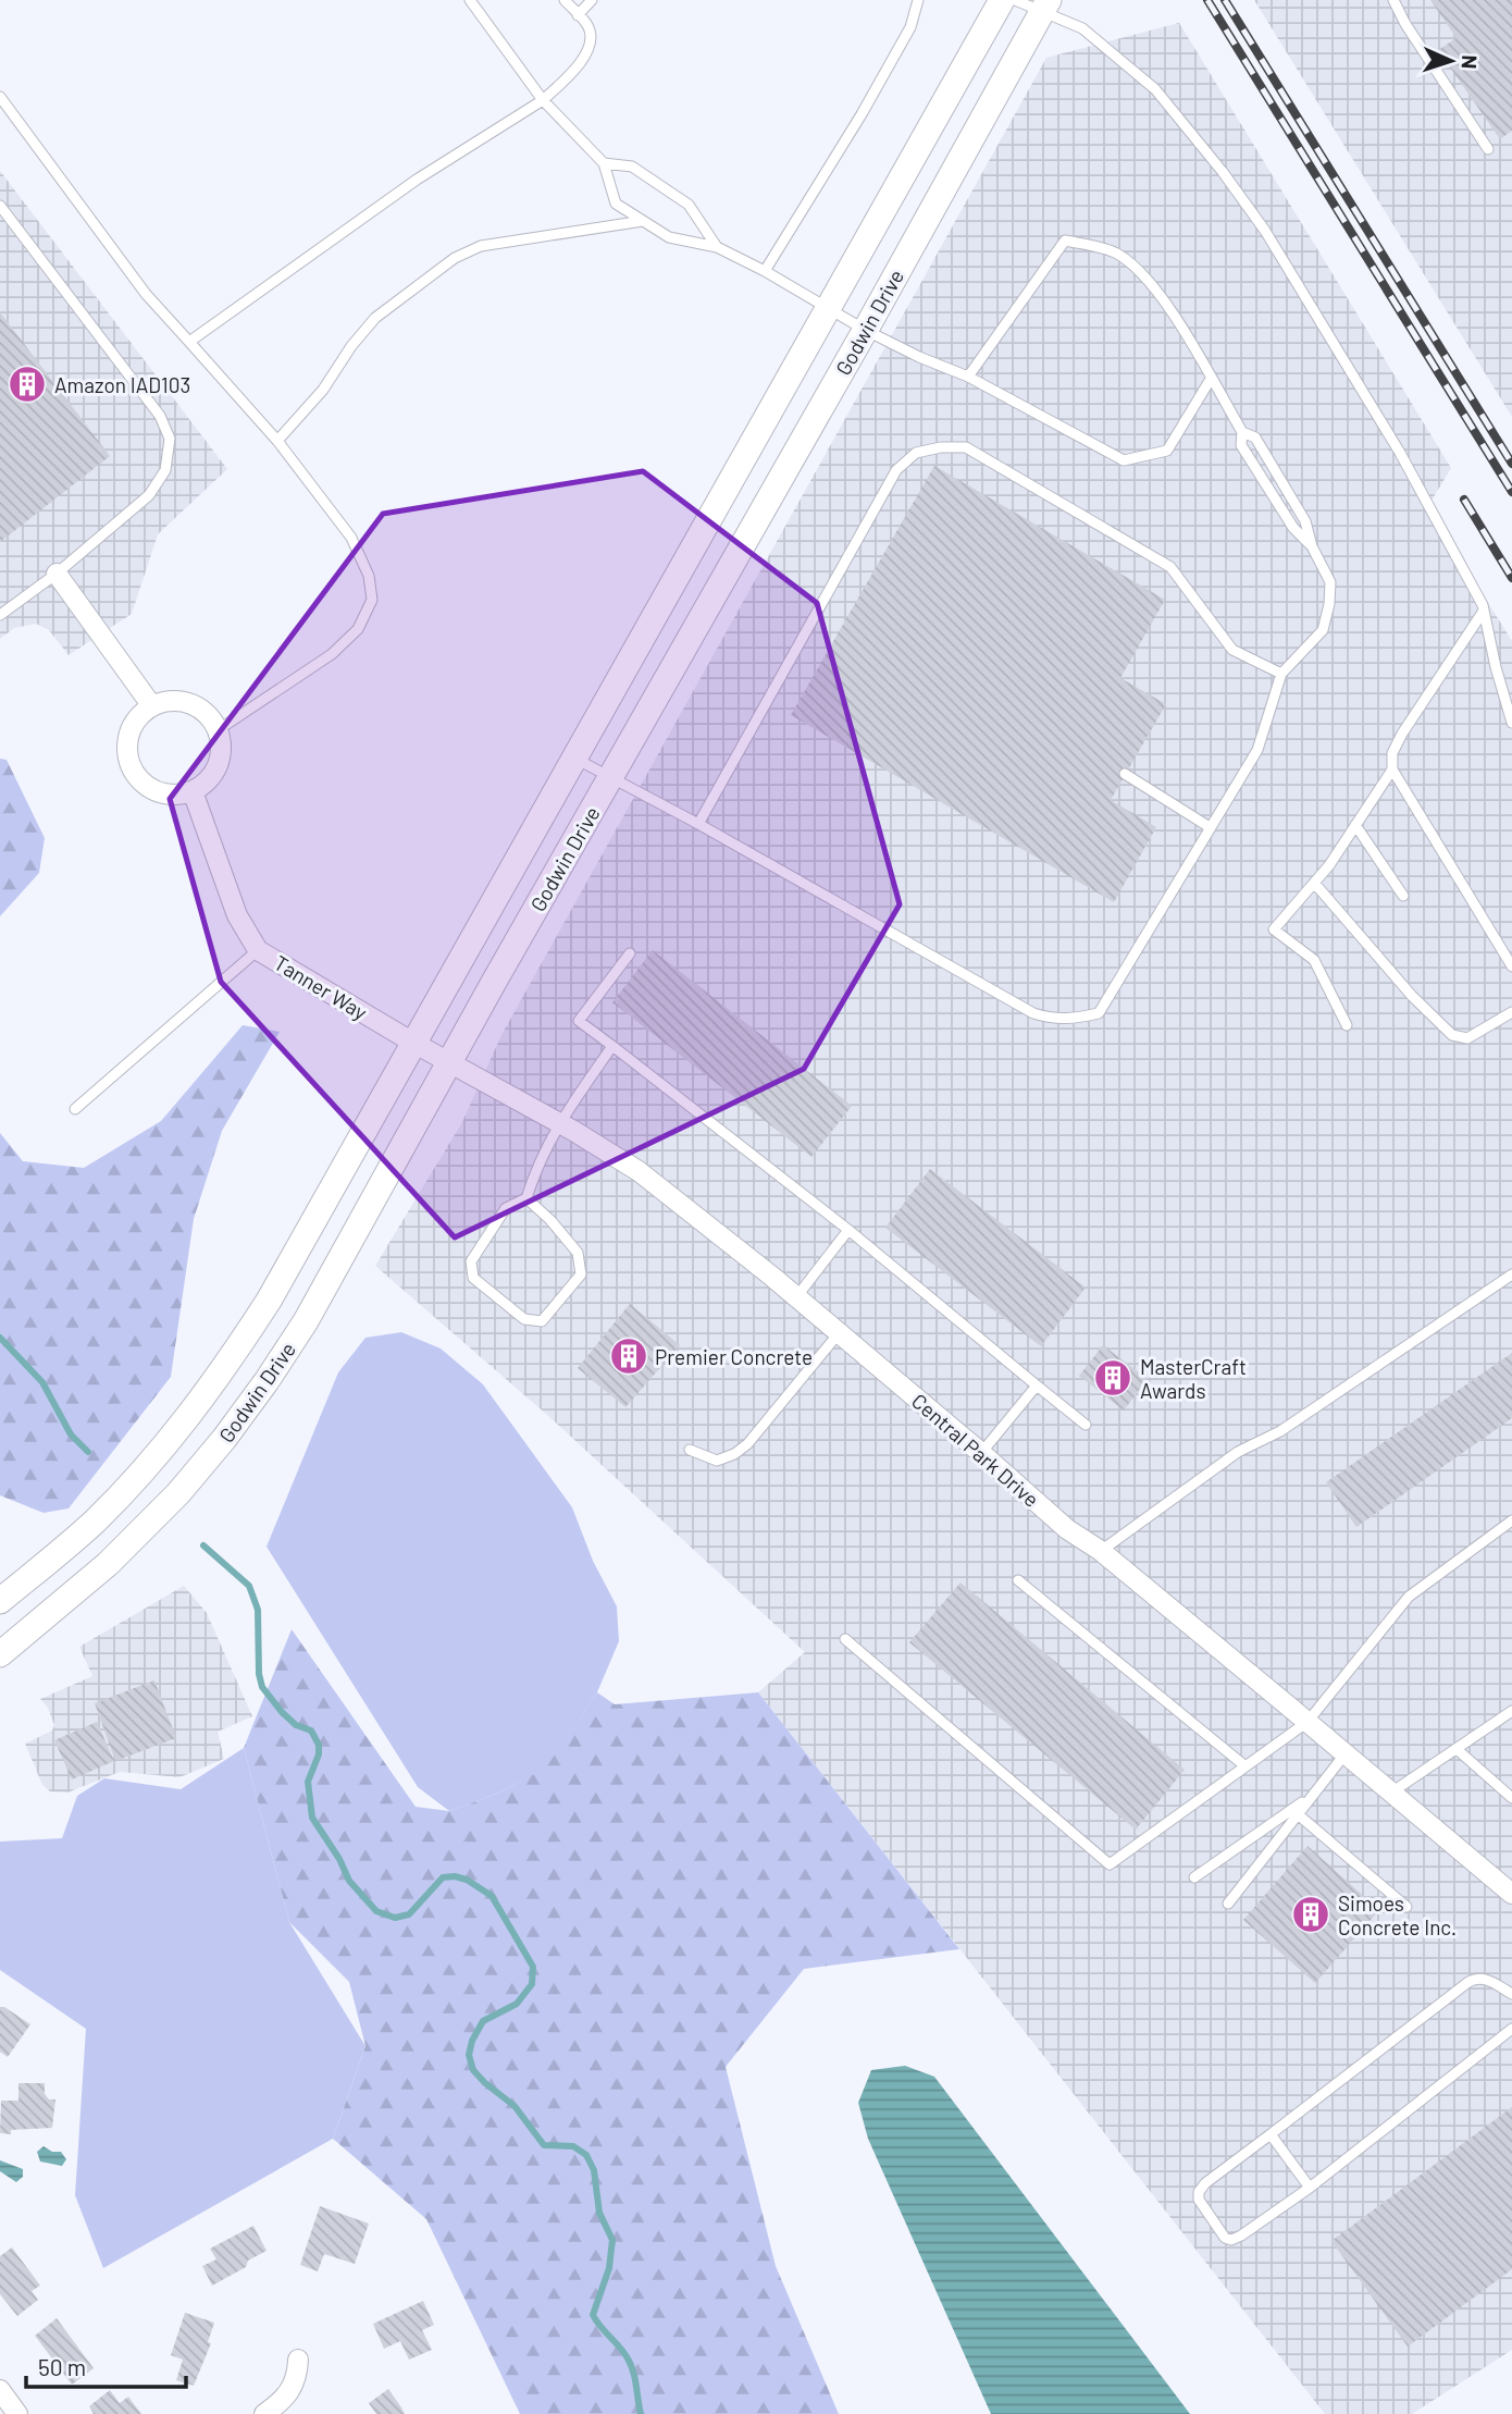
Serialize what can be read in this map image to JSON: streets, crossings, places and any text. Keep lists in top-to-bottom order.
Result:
{
  "streets": {
    "street": ["Godwin Drive", "Tanner Way", "Central Park Drive"]
  },
  "crossings": [
    ["Godwin Drive", "Tanner Way"],
    ["Godwin Drive", "Central Park Drive"],
    ["Tanner Way", "Central Park Drive"]
  ],
  "places": {
    "building": [
      "Amazon IAD103",
      "Premier Concrete",
      "MasterCraft Awards",
      "Simoes Concrete Inc."
    ]
  },
  "scale_bar": "50 m",
  "north": "right"
}
